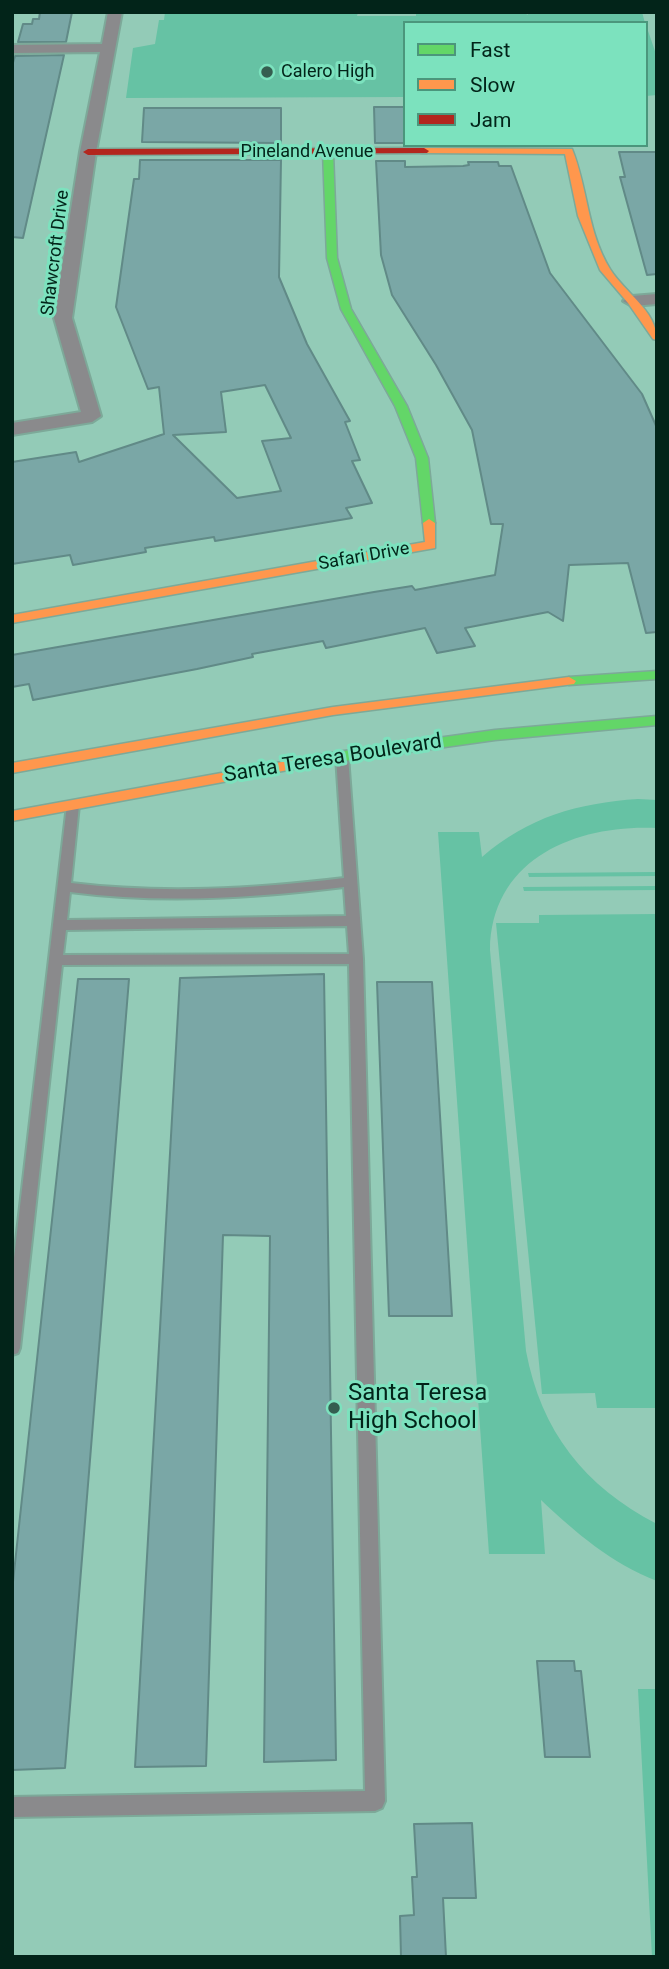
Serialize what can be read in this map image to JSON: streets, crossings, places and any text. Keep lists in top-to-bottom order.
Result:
{
  "streets": {
    "street": [
      "Pineland Avenue",
      "Shawcroft Drive",
      "Safari Drive",
      "Santa Teresa Boulevard"
    ]
  },
  "crossings": [
    ["Pineland Avenue", "Shawcroft Drive"],
    ["Pineland Avenue", "Safari Drive"]
  ],
  "places": ["Calero High", "Santa Teresa High School"],
  "legend": ["Fast", "Slow", "Jam"]
}
